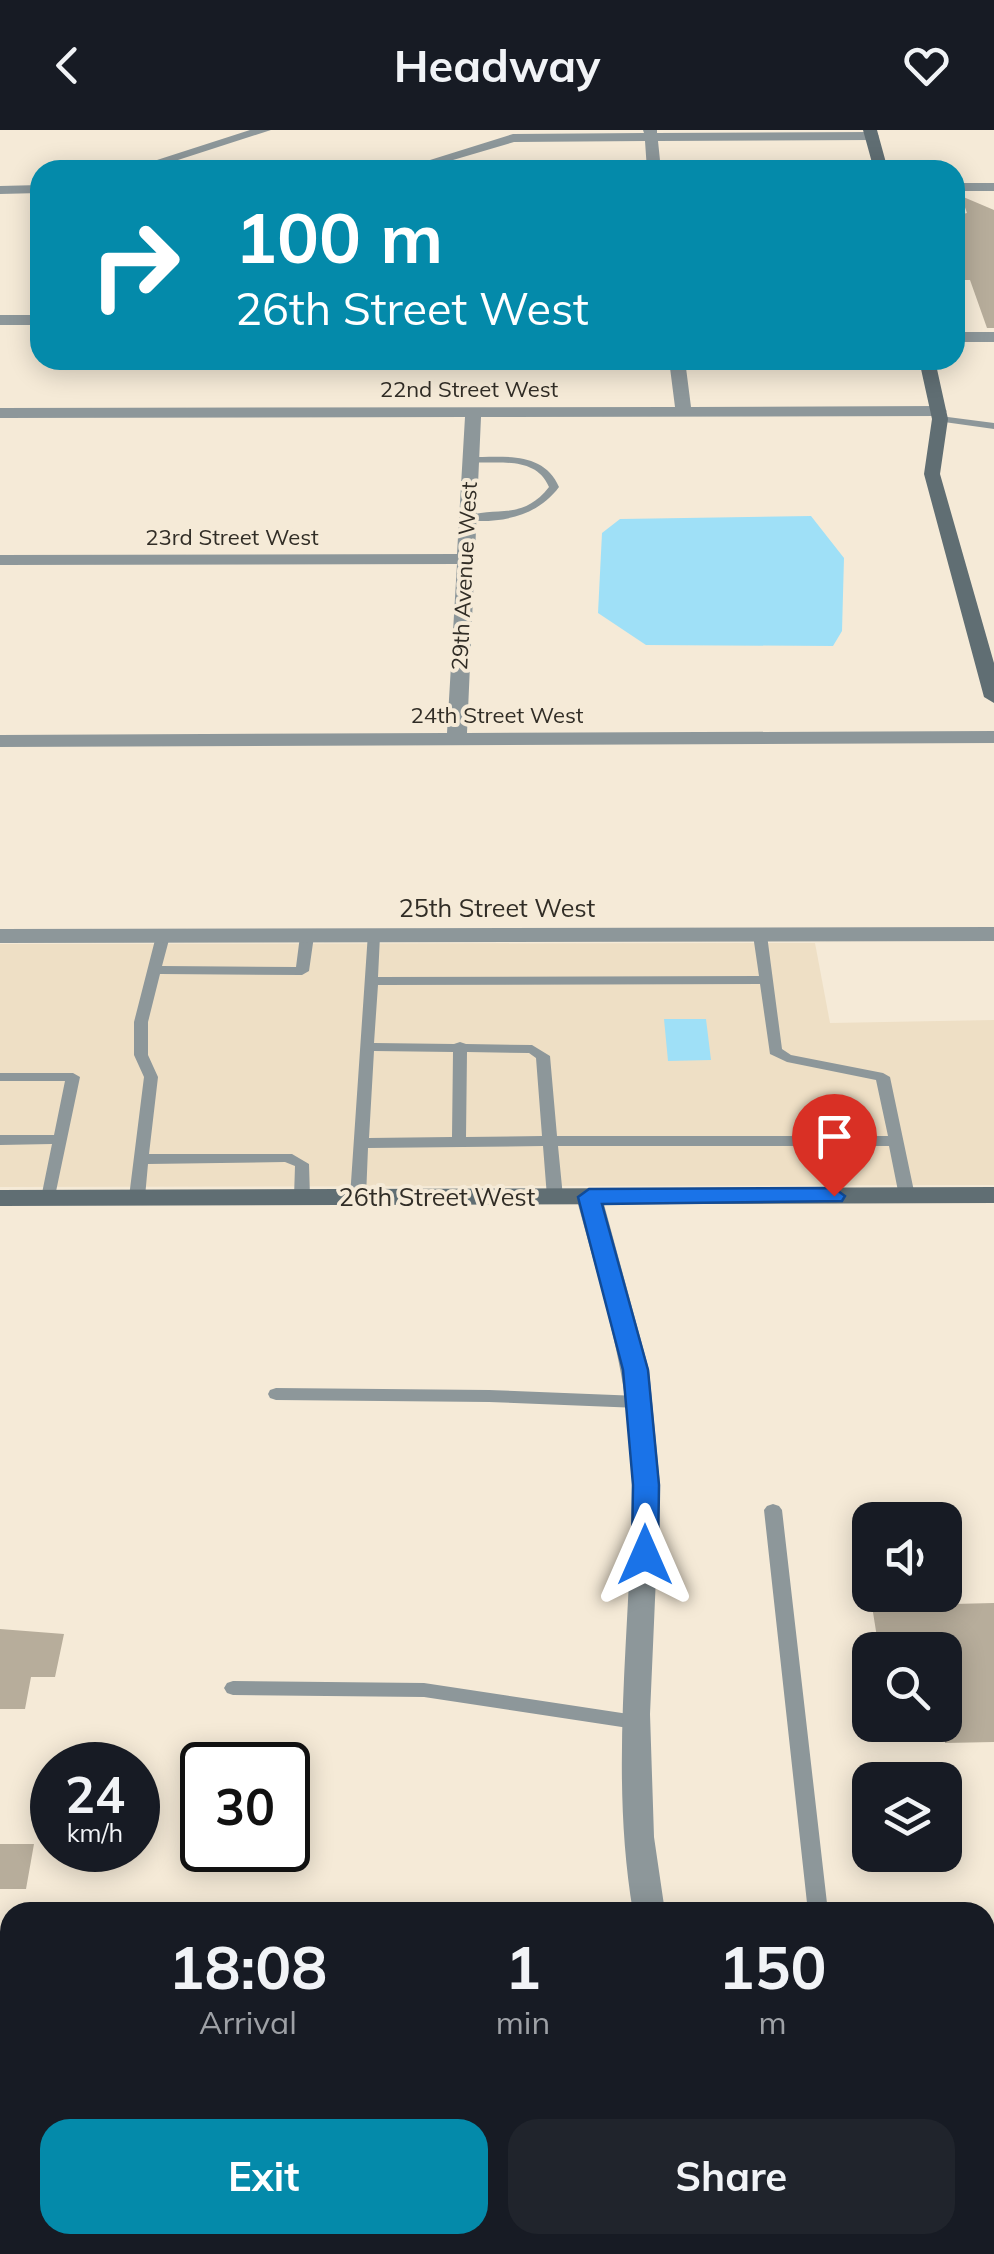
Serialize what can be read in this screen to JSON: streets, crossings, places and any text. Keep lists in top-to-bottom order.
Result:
{
  "streets": {
    "street": [
      "22nd Street West",
      "23rd Street West",
      "29th Avenue West",
      "24th Street West",
      "25th Street West",
      "26th Street West"
    ]
  },
  "crossings": [
    ["22nd Street West", "29th Avenue West"],
    ["23rd Street West", "29th Avenue West"],
    ["29th Avenue West", "24th Street West"]
  ],
  "page": {
    "header": "Headway",
    "turn": ["100 m", "26th Street West"],
    "speed": "24 km/h",
    "limit": "30",
    "eta": [
      "18:08",
      "Arrival",
      "1",
      "min",
      "150",
      "m"
    ],
    "buttons": ["Exit", "Share"]
  }
}
